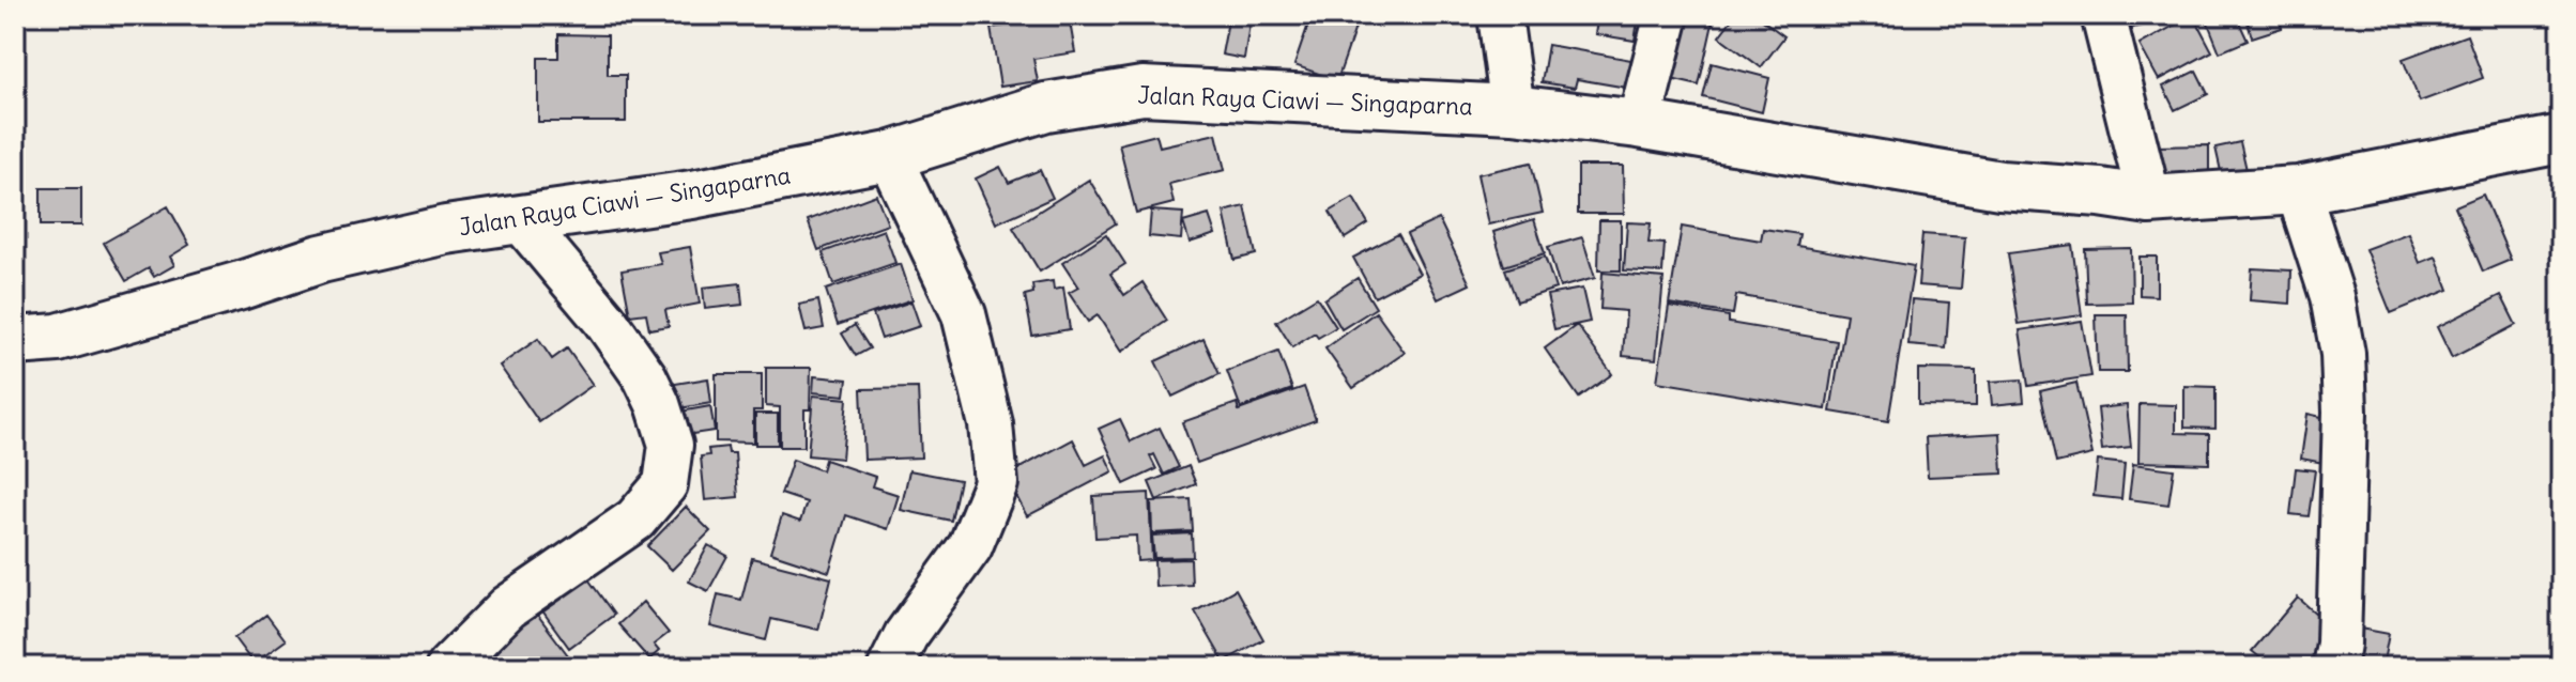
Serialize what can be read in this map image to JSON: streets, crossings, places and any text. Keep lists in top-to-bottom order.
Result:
{
  "streets": {
    "main road": ["Jalan Raya Ciawi — Singaparna"]
  }
}
